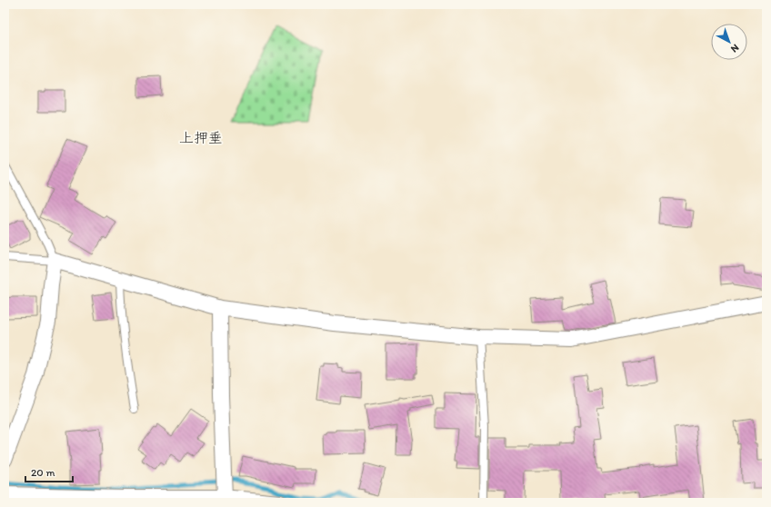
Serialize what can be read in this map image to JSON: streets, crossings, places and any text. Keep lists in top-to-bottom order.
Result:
{
  "districts": ["上押垂"],
  "scale_bar": "20 m",
  "north": "bottom right"
}
